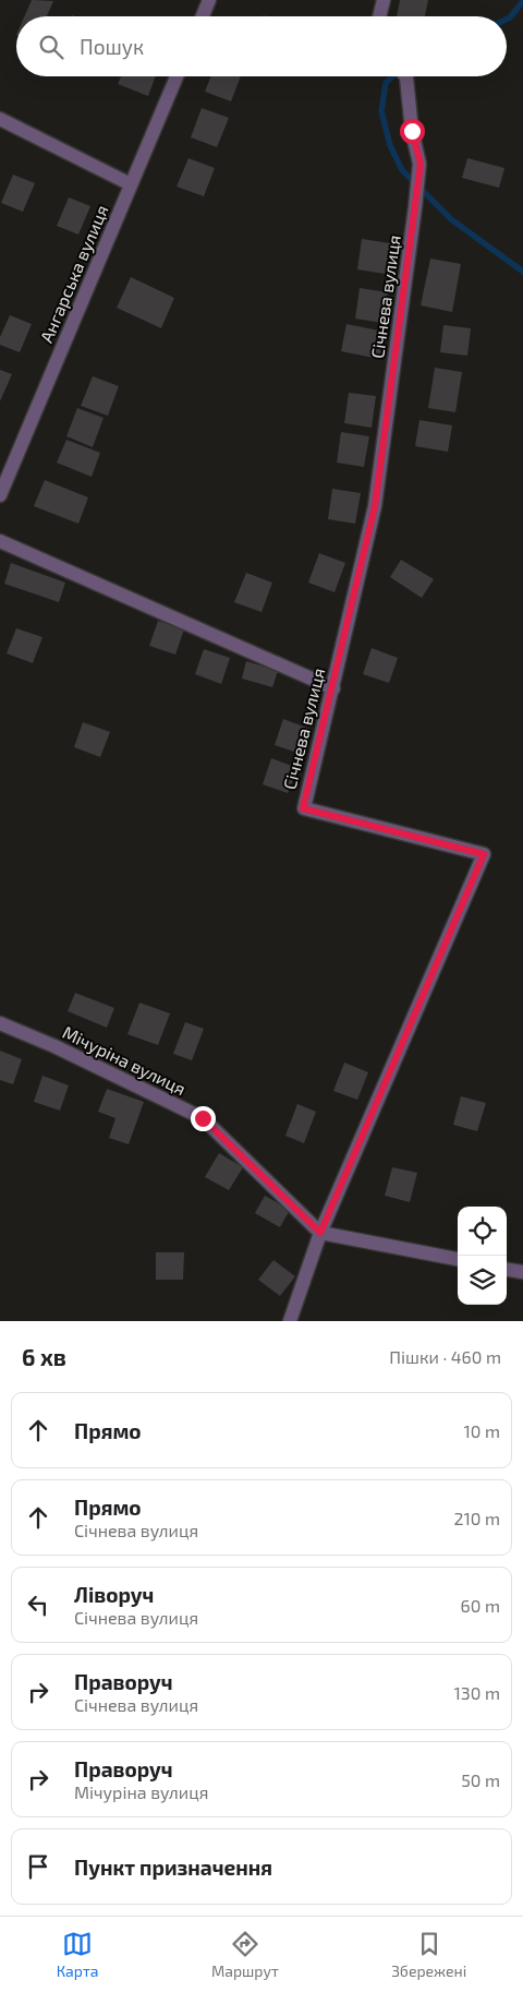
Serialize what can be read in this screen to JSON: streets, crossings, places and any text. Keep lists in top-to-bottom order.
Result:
{
  "streets": {
    "street": ["Ангарська вулиця", "Січнева вулиця", "Мічуріна вулиця"]
  },
  "crossings": [
    ["Січнева вулиця", "Мічуріна вулиця"]
  ],
  "page": {
    "search": "Пошук",
    "heading": ["6 хв", "Пішки · 460 m"],
    "list": [
      ["Прямо", "10 m"],
      ["Прямо", "Січнева вулиця", "210 m"],
      ["Ліворуч", "Січнева вулиця", "60 m"],
      ["Праворуч", "Січнева вулиця", "130 m"],
      ["Праворуч", "Мічуріна вулиця", "50 m"],
      "Пункт призначення"
    ],
    "nav": ["Карта", "Маршрут", "Збережені"]
  }
}
